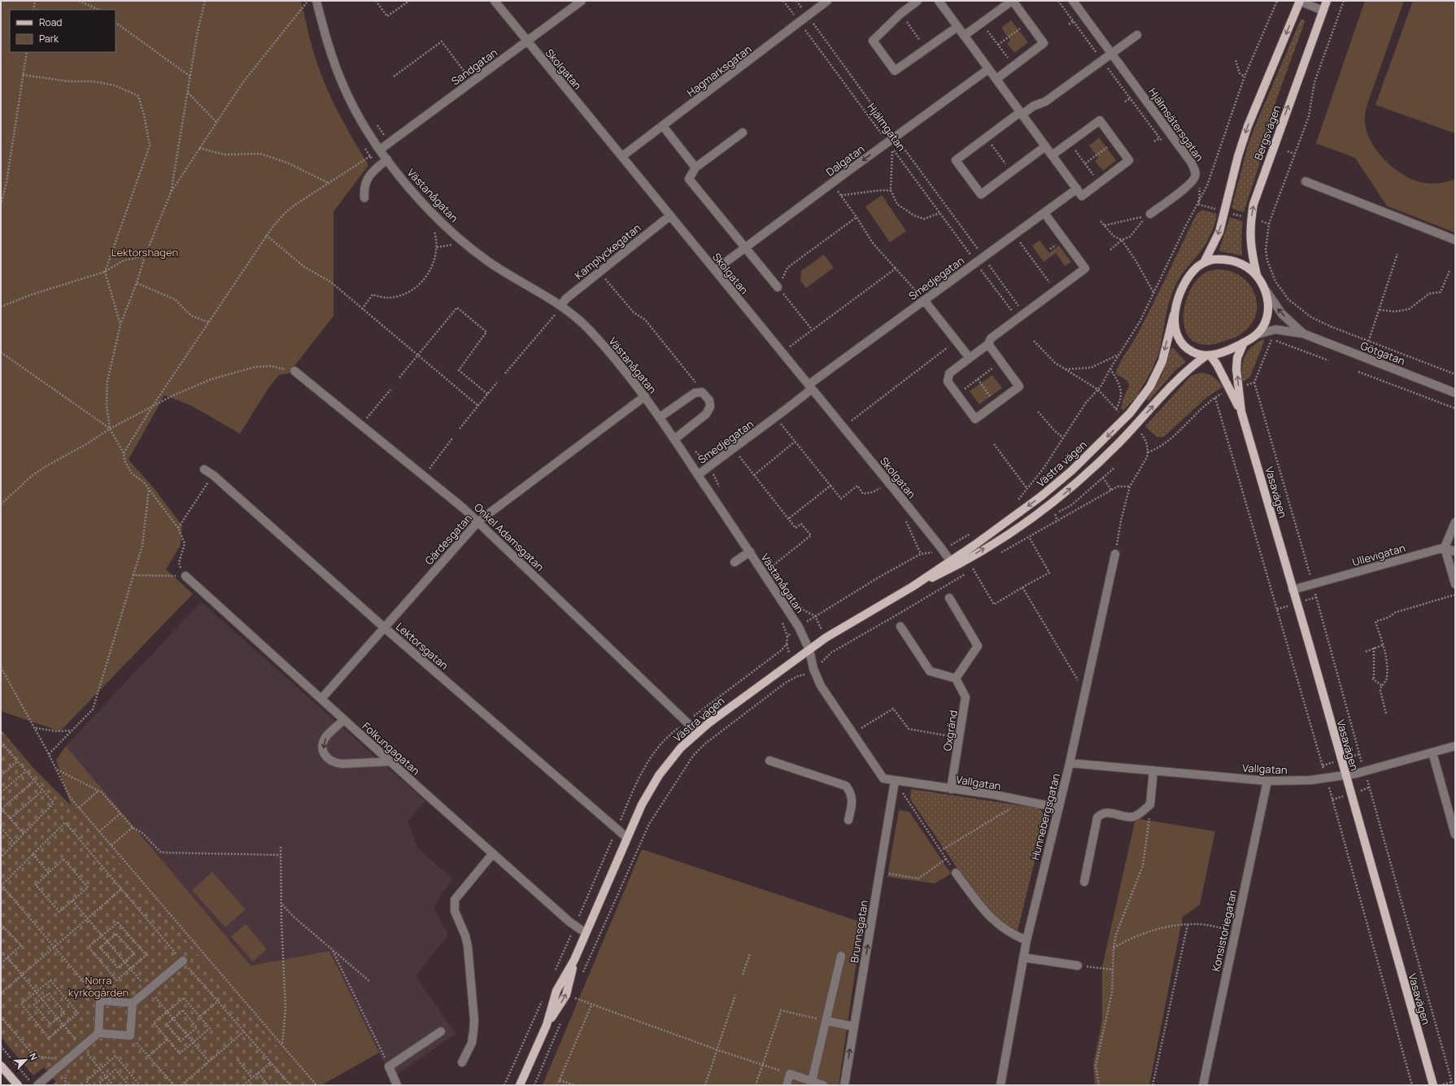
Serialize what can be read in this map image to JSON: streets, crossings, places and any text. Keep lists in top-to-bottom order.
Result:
{
  "streets": {
    "main road": ["Bergsvägen", "Västra vägen", "Vasavägen"],
    "street": [
      "Sandgatan",
      "Skolgatan",
      "Hagmarksgatan",
      "Hjälmsätersgatan",
      "Dalgatan",
      "Västanågatan",
      "Kamplyckegatan",
      "Smedjegatan",
      "Götgatan",
      "Onkel Adamsgatan",
      "Gärdesgatan",
      "Ullevigatan",
      "Lektorsgatan",
      "Oxgränd",
      "Folkungagatan",
      "Vallgatan",
      "Hunnebergsgatan",
      "Konsistoriegatan",
      "Brunnsgatan"
    ],
    "path": ["Hjälmgatan"]
  },
  "crossings": [
    ["Sandgatan", "Skolgatan"],
    ["Sandgatan", "Västanågatan"],
    ["Skolgatan", "Hagmarksgatan"],
    ["Skolgatan", "Dalgatan"],
    ["Skolgatan", "Kamplyckegatan"],
    ["Skolgatan", "Smedjegatan"],
    ["Skolgatan", "Västra vägen"],
    ["Hagmarksgatan", "Hjälmgatan"],
    ["Hjälmgatan", "Dalgatan"],
    ["Hjälmgatan", "Smedjegatan"],
    ["Bergsvägen", "Götgatan"],
    ["Bergsvägen", "Västra vägen"],
    ["Bergsvägen", "Vasavägen"],
    ["Västanågatan", "Kamplyckegatan"],
    ["Västanågatan", "Smedjegatan"],
    ["Västanågatan", "Västra vägen"],
    ["Västanågatan", "Gärdesgatan"],
    ["Västanågatan", "Vallgatan"],
    ["Västanågatan", "Brunnsgatan"],
    ["Götgatan", "Västra vägen"],
    ["Götgatan", "Vasavägen"],
    ["Västra vägen", "Vasavägen"],
    ["Västra vägen", "Onkel Adamsgatan"],
    ["Västra vägen", "Lektorsgatan"],
    ["Västra vägen", "Folkungagatan"],
    ["Vasavägen", "Ullevigatan"],
    ["Vasavägen", "Vallgatan"],
    ["Onkel Adamsgatan", "Gärdesgatan"],
    ["Gärdesgatan", "Lektorsgatan"],
    ["Gärdesgatan", "Folkungagatan"],
    ["Oxgränd", "Vallgatan"],
    ["Vallgatan", "Hunnebergsgatan"],
    ["Vallgatan", "Konsistoriegatan"],
    ["Vallgatan", "Brunnsgatan"]
  ],
  "parks": ["Lektorshagen", "Norra kyrkogården"],
  "legend": ["Road", "Park"],
  "north": "top right"
}
